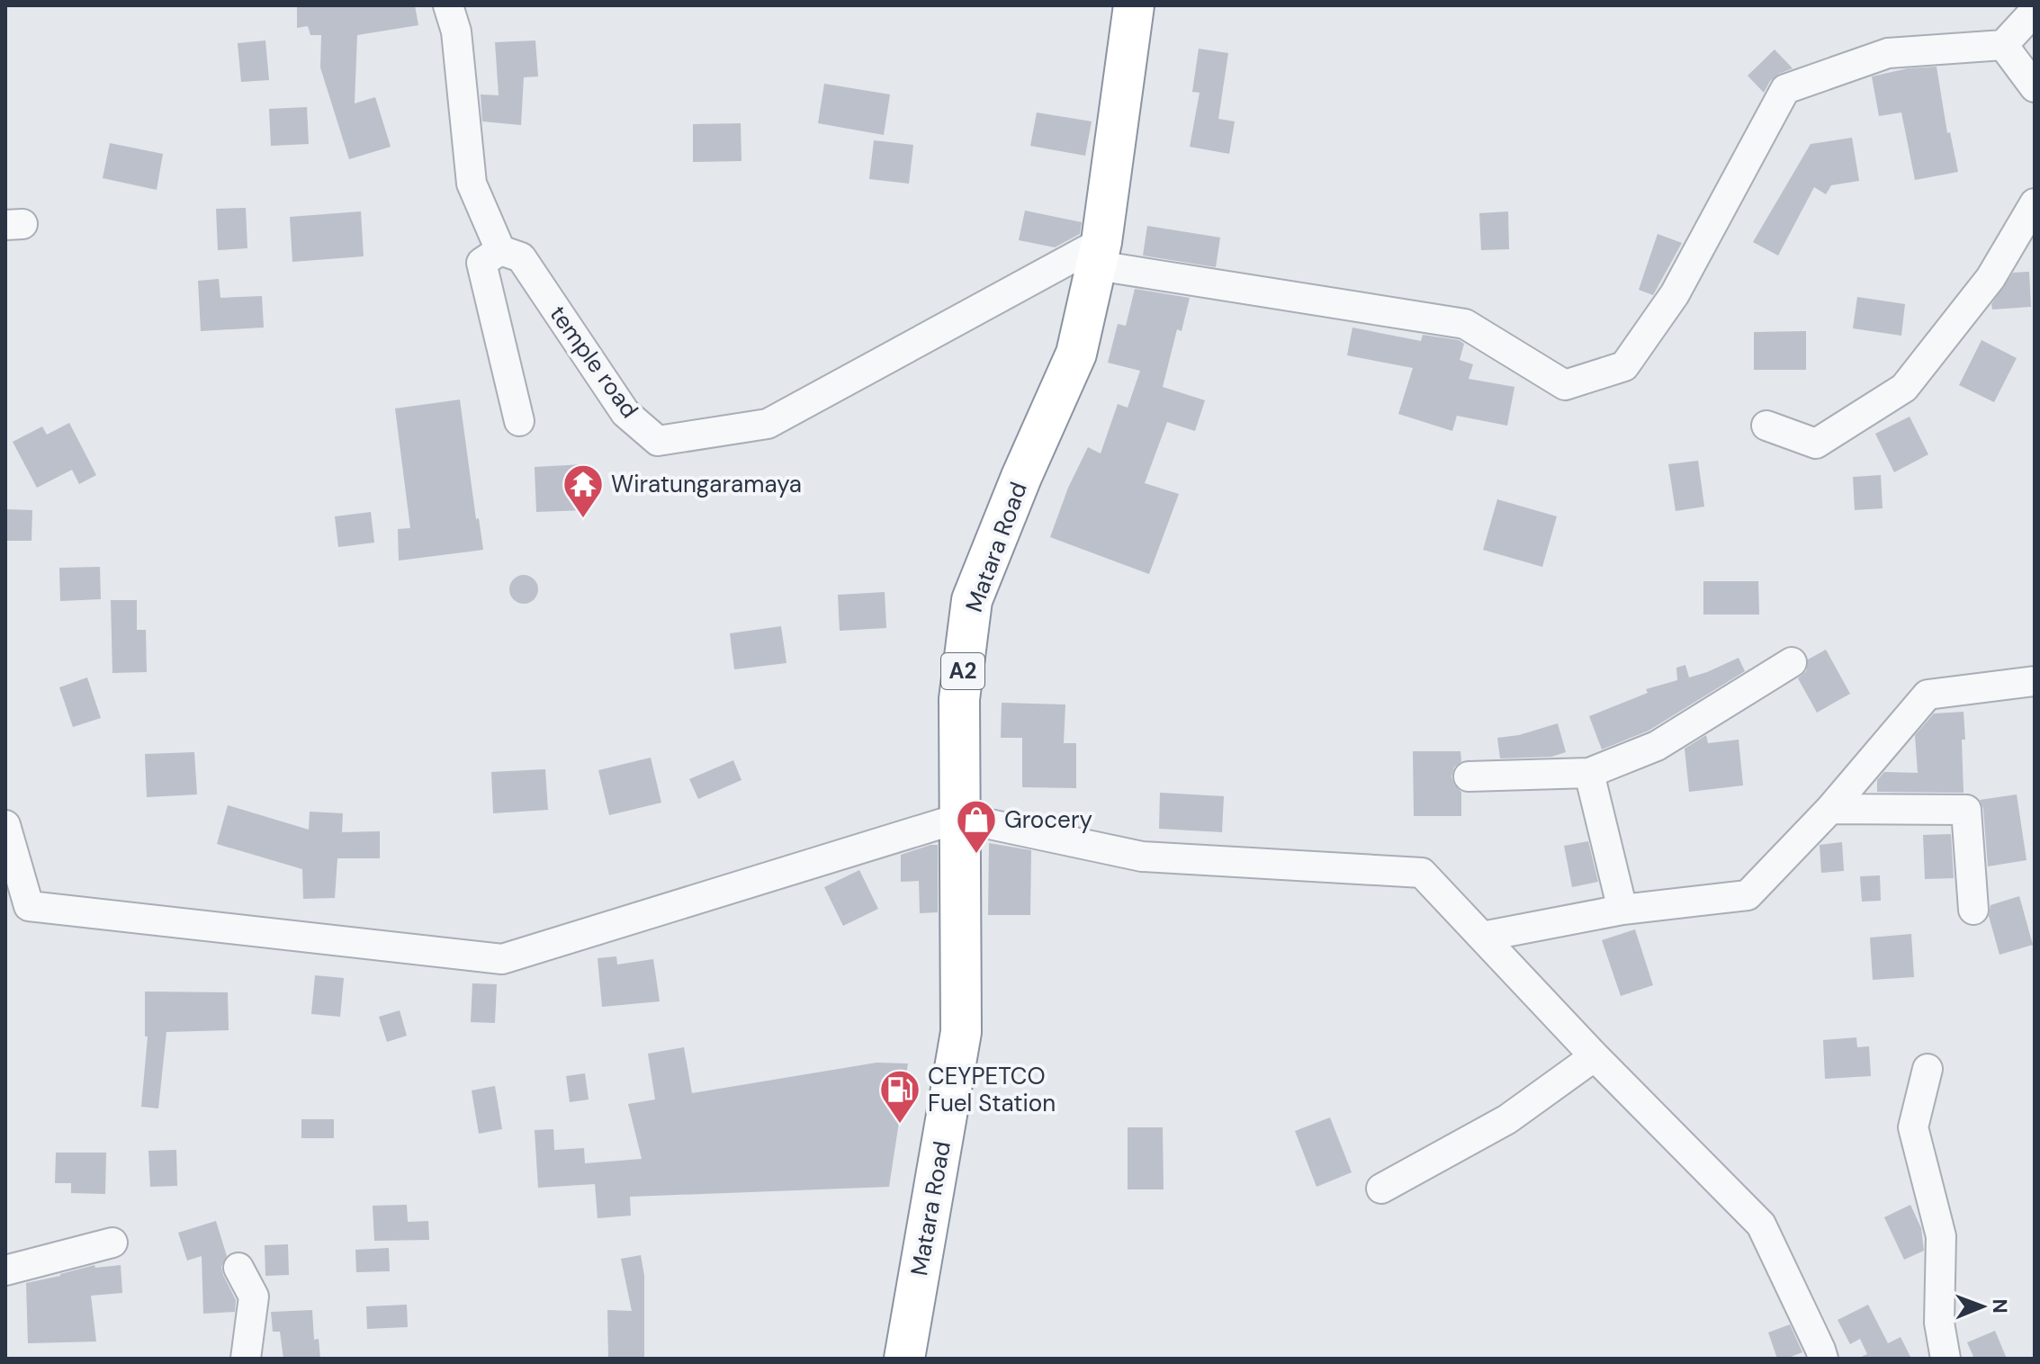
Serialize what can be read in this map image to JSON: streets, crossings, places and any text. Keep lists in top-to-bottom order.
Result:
{
  "streets": {
    "highway": ["Matara Road", "A2"],
    "street": ["temple road"]
  },
  "crossings": [
    ["temple road", "Matara Road"]
  ],
  "places": {
    "temple": ["Wiratungaramaya"],
    "shop": ["Grocery"],
    "fuel station": ["CEYPETCO Fuel Station"]
  },
  "north": "right"
}
